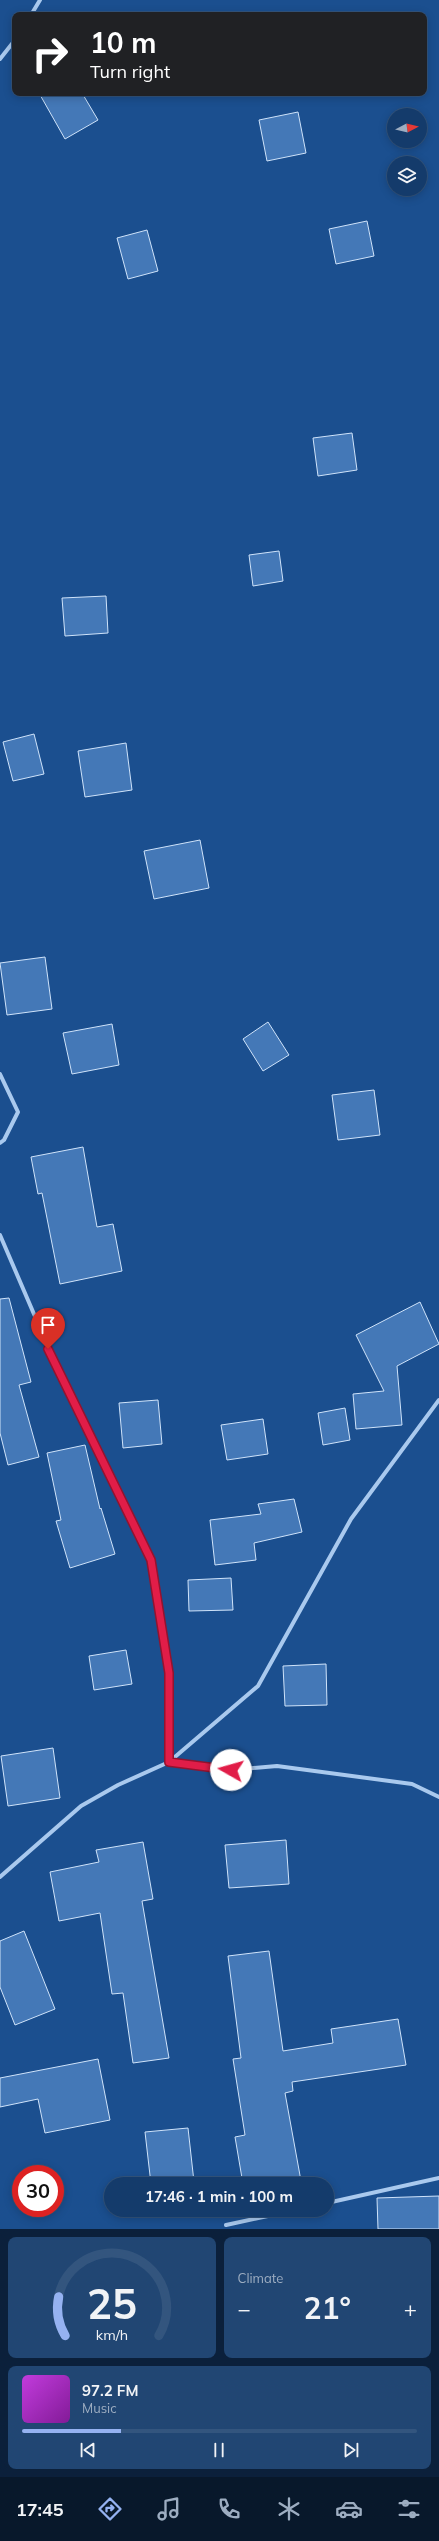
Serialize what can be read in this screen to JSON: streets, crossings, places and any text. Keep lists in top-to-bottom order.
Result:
{
  "north": "right",
  "page": {
    "turn": ["10 m", "Turn right"],
    "limit": "30",
    "trip": "17:46 · 1 min · 100 m",
    "tile": "Climate",
    "heat": ["−", "21°", "+"],
    "song": ["97.2 FM", "Music"],
    "tabs": "17:45",
    "gauge": ["25", "km/h"]
  }
}
